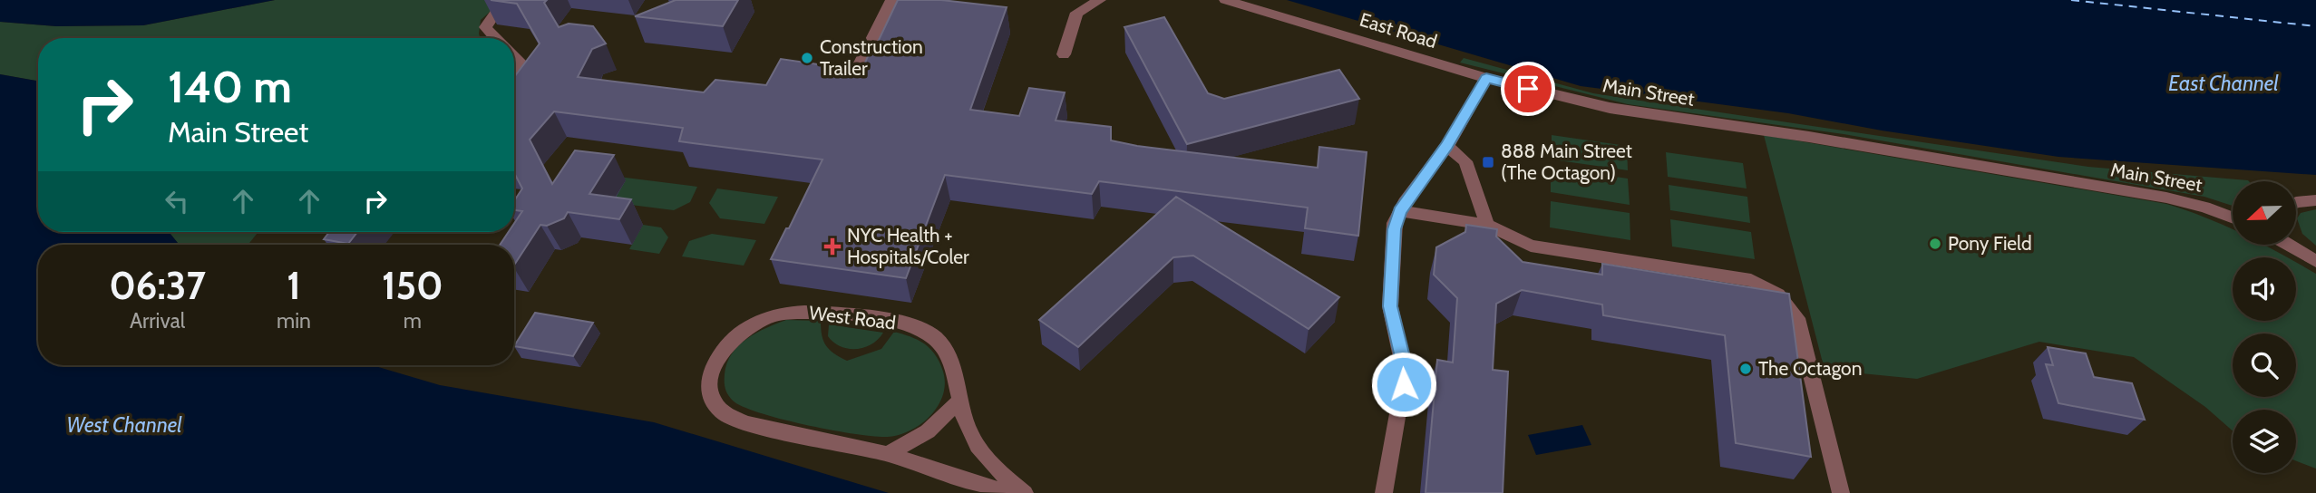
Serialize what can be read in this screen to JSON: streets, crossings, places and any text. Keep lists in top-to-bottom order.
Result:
{
  "streets": {
    "street": ["East Road", "Main Street", "West Road"]
  },
  "crossings": [
    ["East Road", "Main Street"]
  ],
  "water": ["East Channel", "West Channel"],
  "places": {
    "other": ["Construction Trailer", "Pony Field", "The Octagon"],
    "transit": ["888 Main Street (The Octagon)"],
    "health": ["NYC Health + Hospitals/Coler"]
  },
  "north": "left",
  "page": {
    "turn": ["140 m", "Main Street"],
    "eta": [
      "06:37",
      "Arrival",
      "1",
      "min",
      "150",
      "m"
    ]
  }
}
